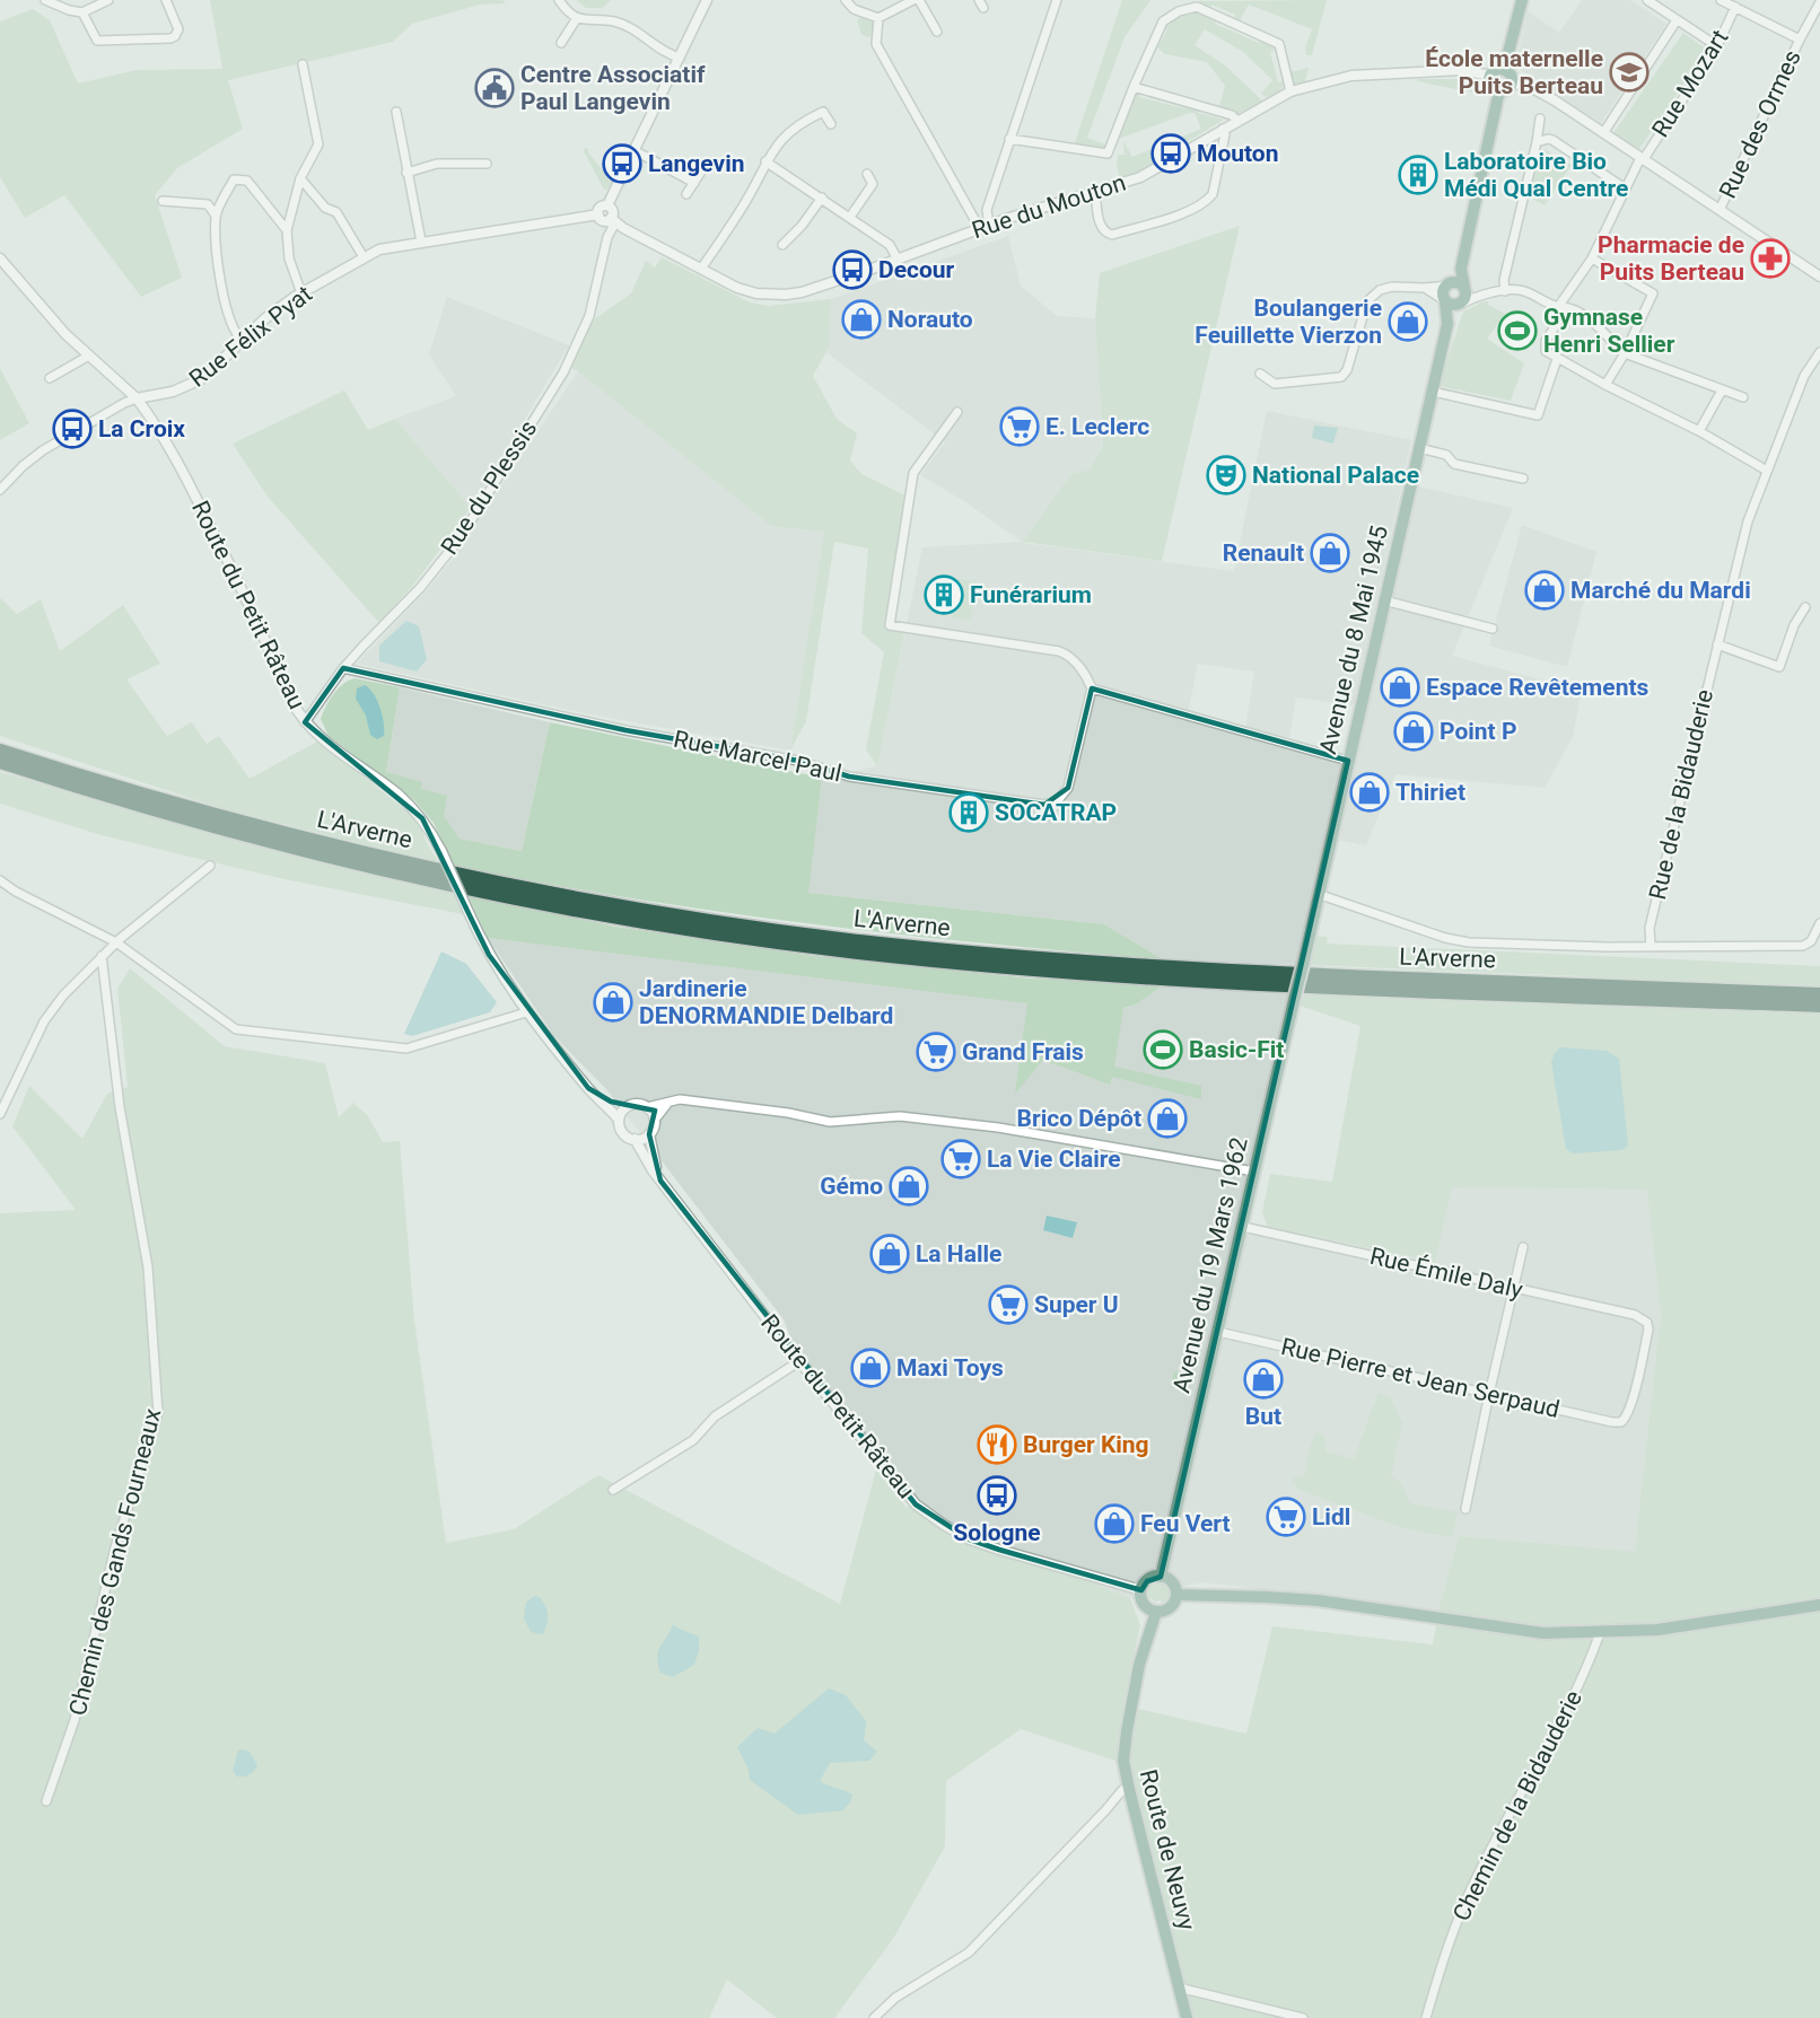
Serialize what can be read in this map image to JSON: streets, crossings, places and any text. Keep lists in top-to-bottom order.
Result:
{
  "streets": {
    "highway": ["L'Arverne"],
    "main road": ["Avenue du 8 Mai 1945", "Avenue du 19 Mars 1962", "Route de Neuvy"],
    "street": [
      "Rue Mozart",
      "Rue des Ormes",
      "Rue du Mouton",
      "Rue Félix Pyat",
      "Rue du Plessis",
      "Route du Petit Râteau",
      "Rue Marcel Paul",
      "Rue de la Bidauderie",
      "Rue Émile Daly",
      "Rue Pierre et Jean Serpaud",
      "Chemin des Gands Fourneaux",
      "Chemin de la Bidauderie"
    ]
  },
  "crossings": [
    ["Rue du Mouton", "Rue Félix Pyat"],
    ["Rue du Mouton", "Rue du Plessis"],
    ["Rue Félix Pyat", "Rue du Plessis"],
    ["Rue Félix Pyat", "Route du Petit Râteau"],
    ["Rue du Plessis", "Route du Petit Râteau"],
    ["Rue du Plessis", "Rue Marcel Paul"],
    ["Route du Petit Râteau", "Avenue du 19 Mars 1962"],
    ["Route du Petit Râteau", "Route de Neuvy"],
    ["Avenue du 8 Mai 1945", "Avenue du 19 Mars 1962"],
    ["Avenue du 19 Mars 1962", "Rue Émile Daly"],
    ["Avenue du 19 Mars 1962", "Rue Pierre et Jean Serpaud"],
    ["Avenue du 19 Mars 1962", "Route de Neuvy"],
    ["Rue Émile Daly", "Rue Pierre et Jean Serpaud"]
  ],
  "places": {
    "school or university": ["École maternelle Puits Berteau"],
    "public building": ["Centre Associatif Paul Langevin"],
    "bus stop": [
      "Mouton",
      "Langevin",
      "Decour",
      "La Croix",
      "Sologne"
    ],
    "building": ["Laboratoire Bio Médi Qual Centre", "Funérarium", "SOCATRAP"],
    "pharmacy": ["Pharmacie de Puits Berteau"],
    "shop": [
      "Norauto",
      "Boulangerie Feuillette Vierzon",
      "Renault",
      "Marché du Mardi",
      "Espace Revêtements",
      "Point P",
      "Thiriet",
      "Jardinerie DENORMANDIE Delbard",
      "Brico Dépôt",
      "Gémo",
      "La Halle",
      "Maxi Toys",
      "But",
      "Feu Vert"
    ],
    "sports": ["Gymnase Henri Sellier", "Basic-Fit"],
    "supermarket": [
      "E. Leclerc",
      "Grand Frais",
      "La Vie Claire",
      "Super U",
      "Lidl"
    ],
    "theatre": ["National Palace"],
    "restaurant": ["Burger King"]
  }
}
